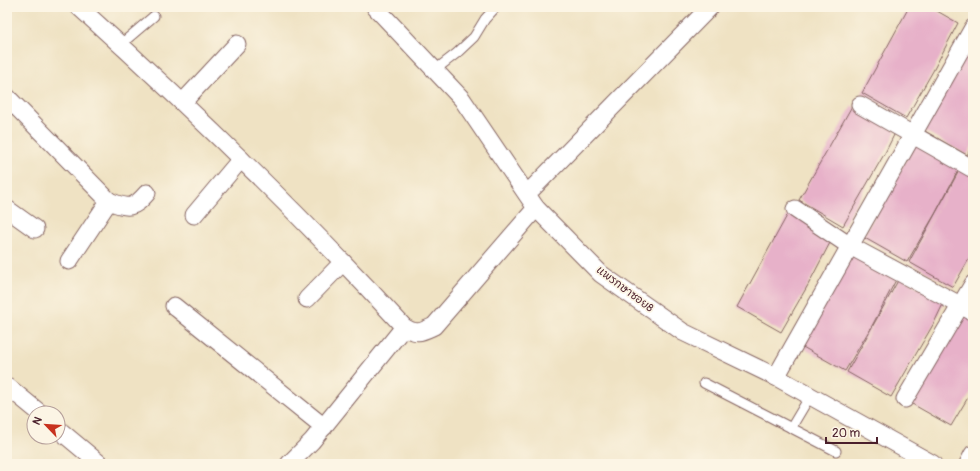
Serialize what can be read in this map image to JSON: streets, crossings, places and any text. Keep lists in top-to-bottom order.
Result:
{
  "streets": {
    "street": ["แพรกษาซอย8"]
  },
  "scale_bar": "20 m",
  "north": "top left"
}
